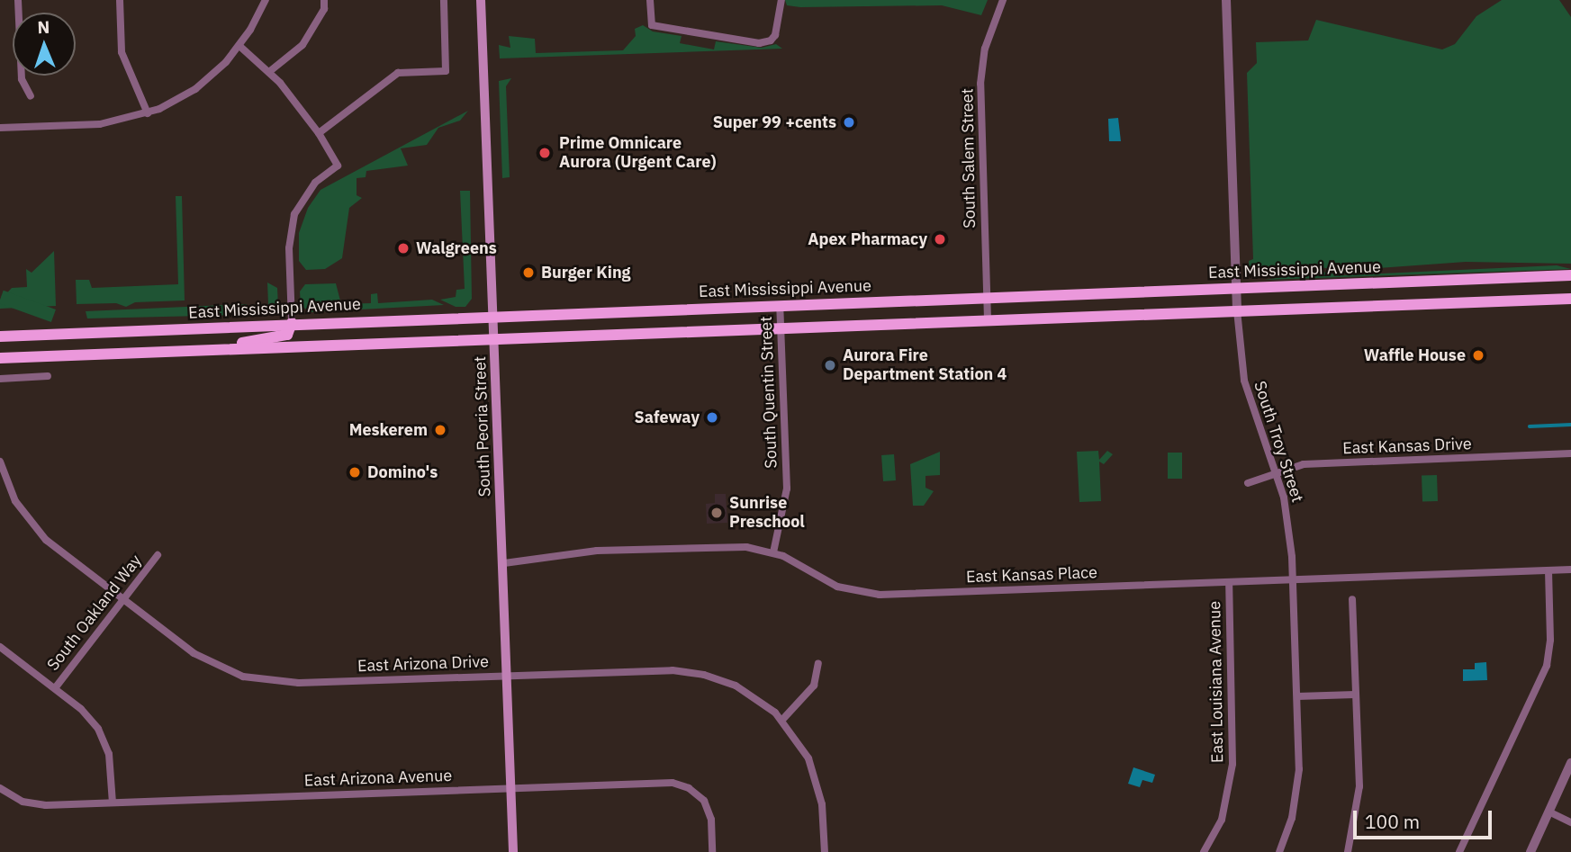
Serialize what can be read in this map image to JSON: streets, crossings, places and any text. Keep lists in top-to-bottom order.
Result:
{
  "streets": {
    "main road": ["East Mississippi Avenue", "South Peoria Street"],
    "street": [
      "South Salem Street",
      "South Quentin Street",
      "South Troy Street",
      "East Kansas Drive",
      "East Kansas Place",
      "South Oakland Way",
      "East Arizona Drive",
      "East Louisiana Avenue",
      "East Arizona Avenue"
    ]
  },
  "crossings": [
    ["South Salem Street", "East Mississippi Avenue"],
    ["East Mississippi Avenue", "South Quentin Street"],
    ["East Mississippi Avenue", "South Peoria Street"],
    ["East Mississippi Avenue", "South Troy Street"],
    ["South Quentin Street", "East Kansas Place"],
    ["South Peoria Street", "East Kansas Place"],
    ["South Peoria Street", "East Arizona Drive"],
    ["South Peoria Street", "East Arizona Avenue"],
    ["South Troy Street", "East Kansas Drive"],
    ["South Troy Street", "East Kansas Place"],
    ["East Kansas Place", "East Louisiana Avenue"],
    ["South Oakland Way", "East Arizona Drive"]
  ],
  "places": [
    "Super 99 +cents",
    "Prime Omnicare Aurora (Urgent Care)",
    "Apex Pharmacy",
    "Walgreens",
    "Burger King",
    "Waffle House",
    "Aurora Fire Department Station 4",
    "Safeway",
    "Meskerem",
    "Domino's",
    "Sunrise Preschool"
  ],
  "scale_bar": "100 m",
  "north": "top"
}
